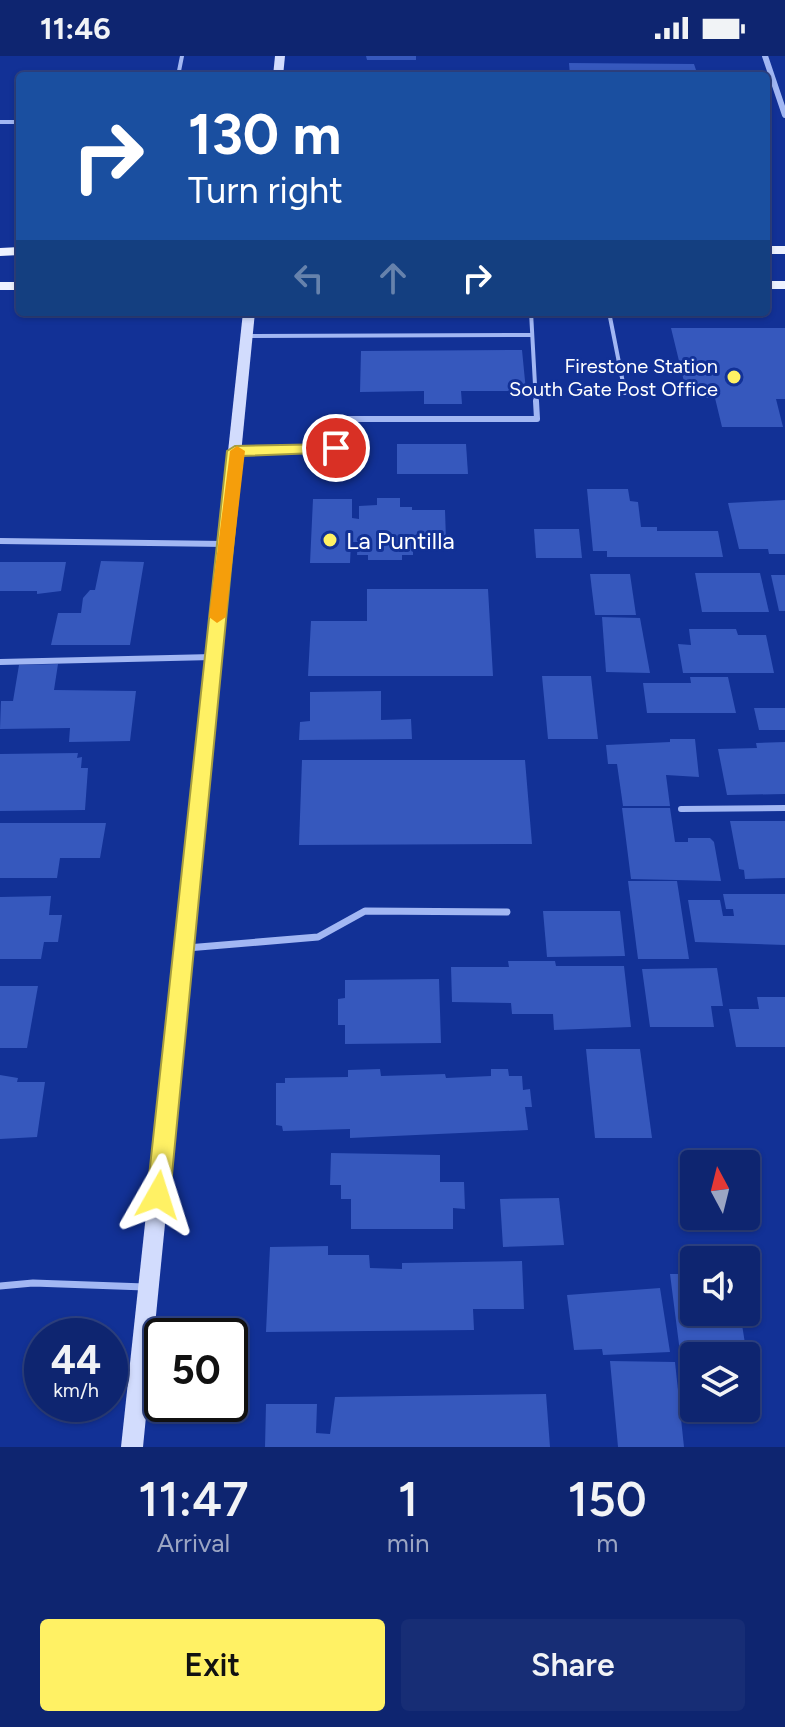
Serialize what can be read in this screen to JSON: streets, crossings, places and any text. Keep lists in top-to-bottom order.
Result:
{
  "places": ["Firestone Station South Gate Post Office", "La Puntilla"],
  "north": "top",
  "page": {
    "status": "11:46",
    "turn": ["130 m", "Turn right"],
    "speed": "44 km/h",
    "limit": "50",
    "eta": [
      "11:47",
      "Arrival",
      "1",
      "min",
      "150",
      "m"
    ],
    "buttons": ["Exit", "Share"]
  }
}
